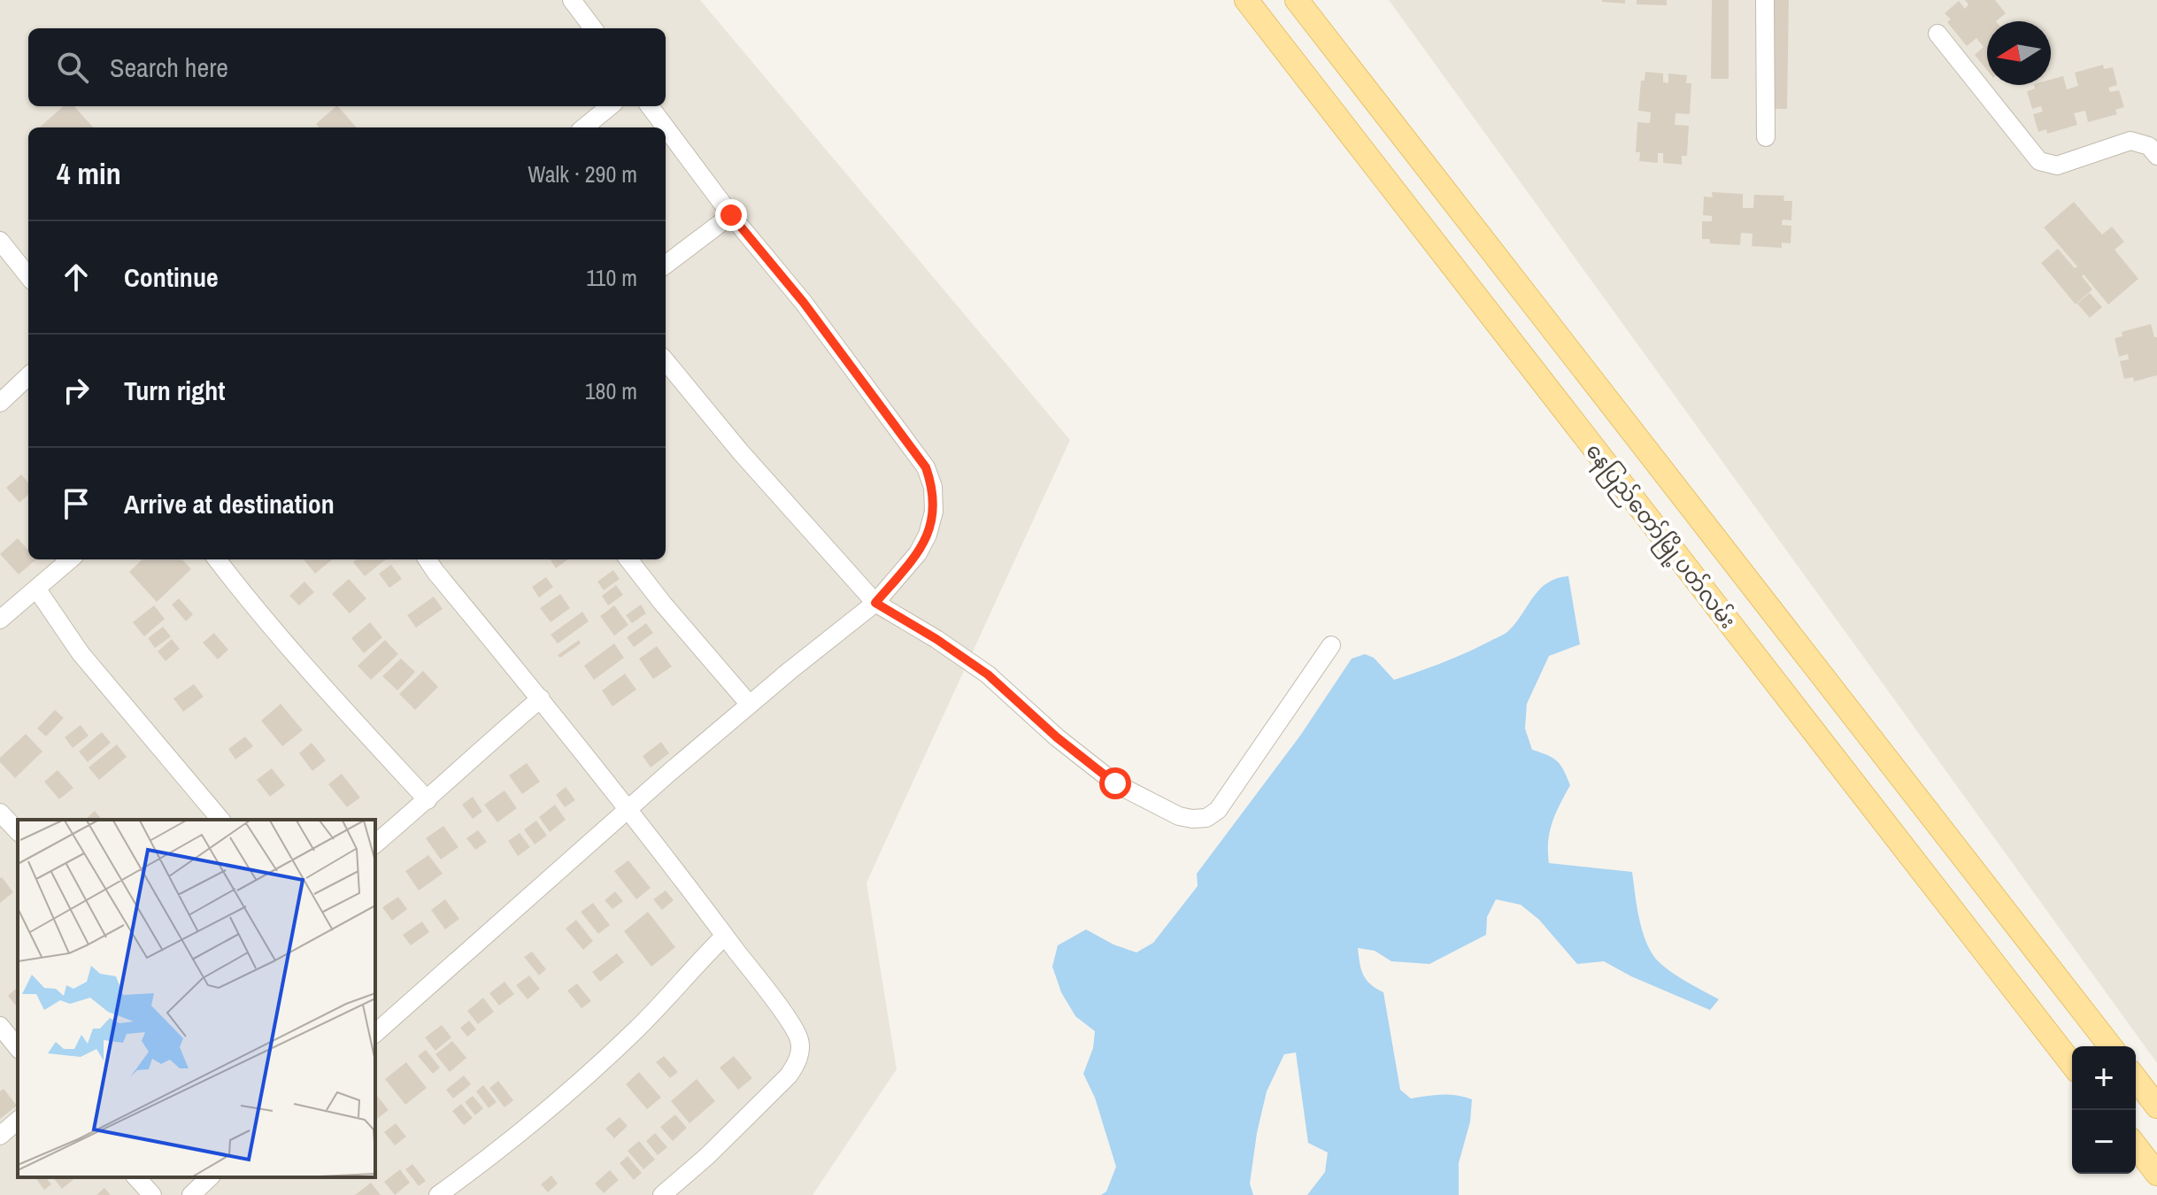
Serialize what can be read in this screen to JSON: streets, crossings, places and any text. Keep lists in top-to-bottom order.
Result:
{
  "streets": {
    "main road": ["နေပြည်တော်မြို့ပတ်လမ်း"]
  },
  "north": "left",
  "page": {
    "search": "Search here",
    "heading": ["4 min", "Walk · 290 m"],
    "list": [
      ["Continue", "110 m"],
      ["Turn right", "180 m"],
      "Arrive at destination"
    ],
    "map_buttons": ["+", "−"]
  }
}
